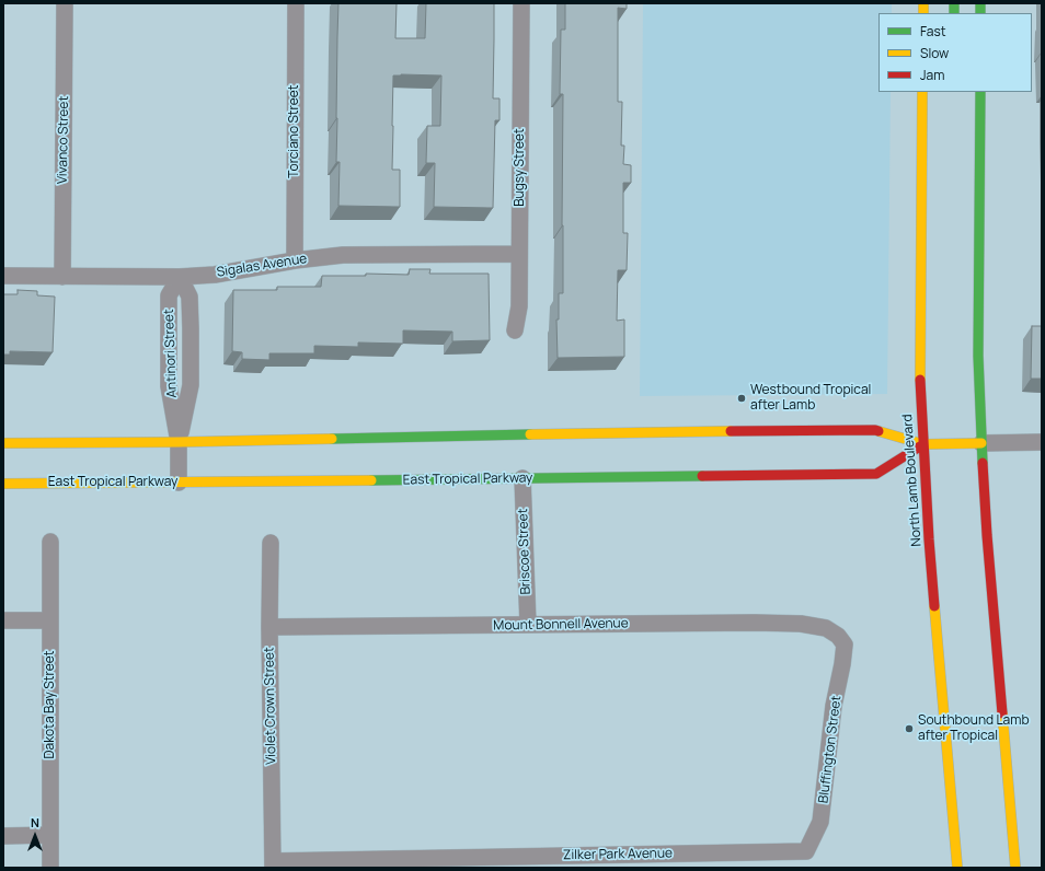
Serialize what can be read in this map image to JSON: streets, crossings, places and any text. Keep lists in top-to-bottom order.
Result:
{
  "streets": {
    "main road": ["East Tropical Parkway", "North Lamb Boulevard"],
    "street": [
      "Torciano Street",
      "Vivanco Street",
      "Bugsy Street",
      "Sigalas Avenue",
      "Antinori Street",
      "Briscoe Street",
      "Mount Bonnell Avenue",
      "Dakota Bay Street",
      "Violet Crown Street",
      "Bluffington Street",
      "Zilker Park Avenue"
    ]
  },
  "crossings": [
    ["Torciano Street", "Sigalas Avenue"],
    ["Vivanco Street", "Sigalas Avenue"],
    ["Bugsy Street", "Sigalas Avenue"],
    ["Sigalas Avenue", "Antinori Street"],
    ["Antinori Street", "East Tropical Parkway"],
    ["East Tropical Parkway", "North Lamb Boulevard"],
    ["East Tropical Parkway", "Briscoe Street"],
    ["Briscoe Street", "Mount Bonnell Avenue"],
    ["Mount Bonnell Avenue", "Violet Crown Street"],
    ["Mount Bonnell Avenue", "Bluffington Street"],
    ["Violet Crown Street", "Zilker Park Avenue"],
    ["Bluffington Street", "Zilker Park Avenue"]
  ],
  "places": ["Westbound Tropical after Lamb", "Southbound Lamb after Tropical"],
  "legend": ["Fast", "Slow", "Jam"],
  "north": "top"
}
